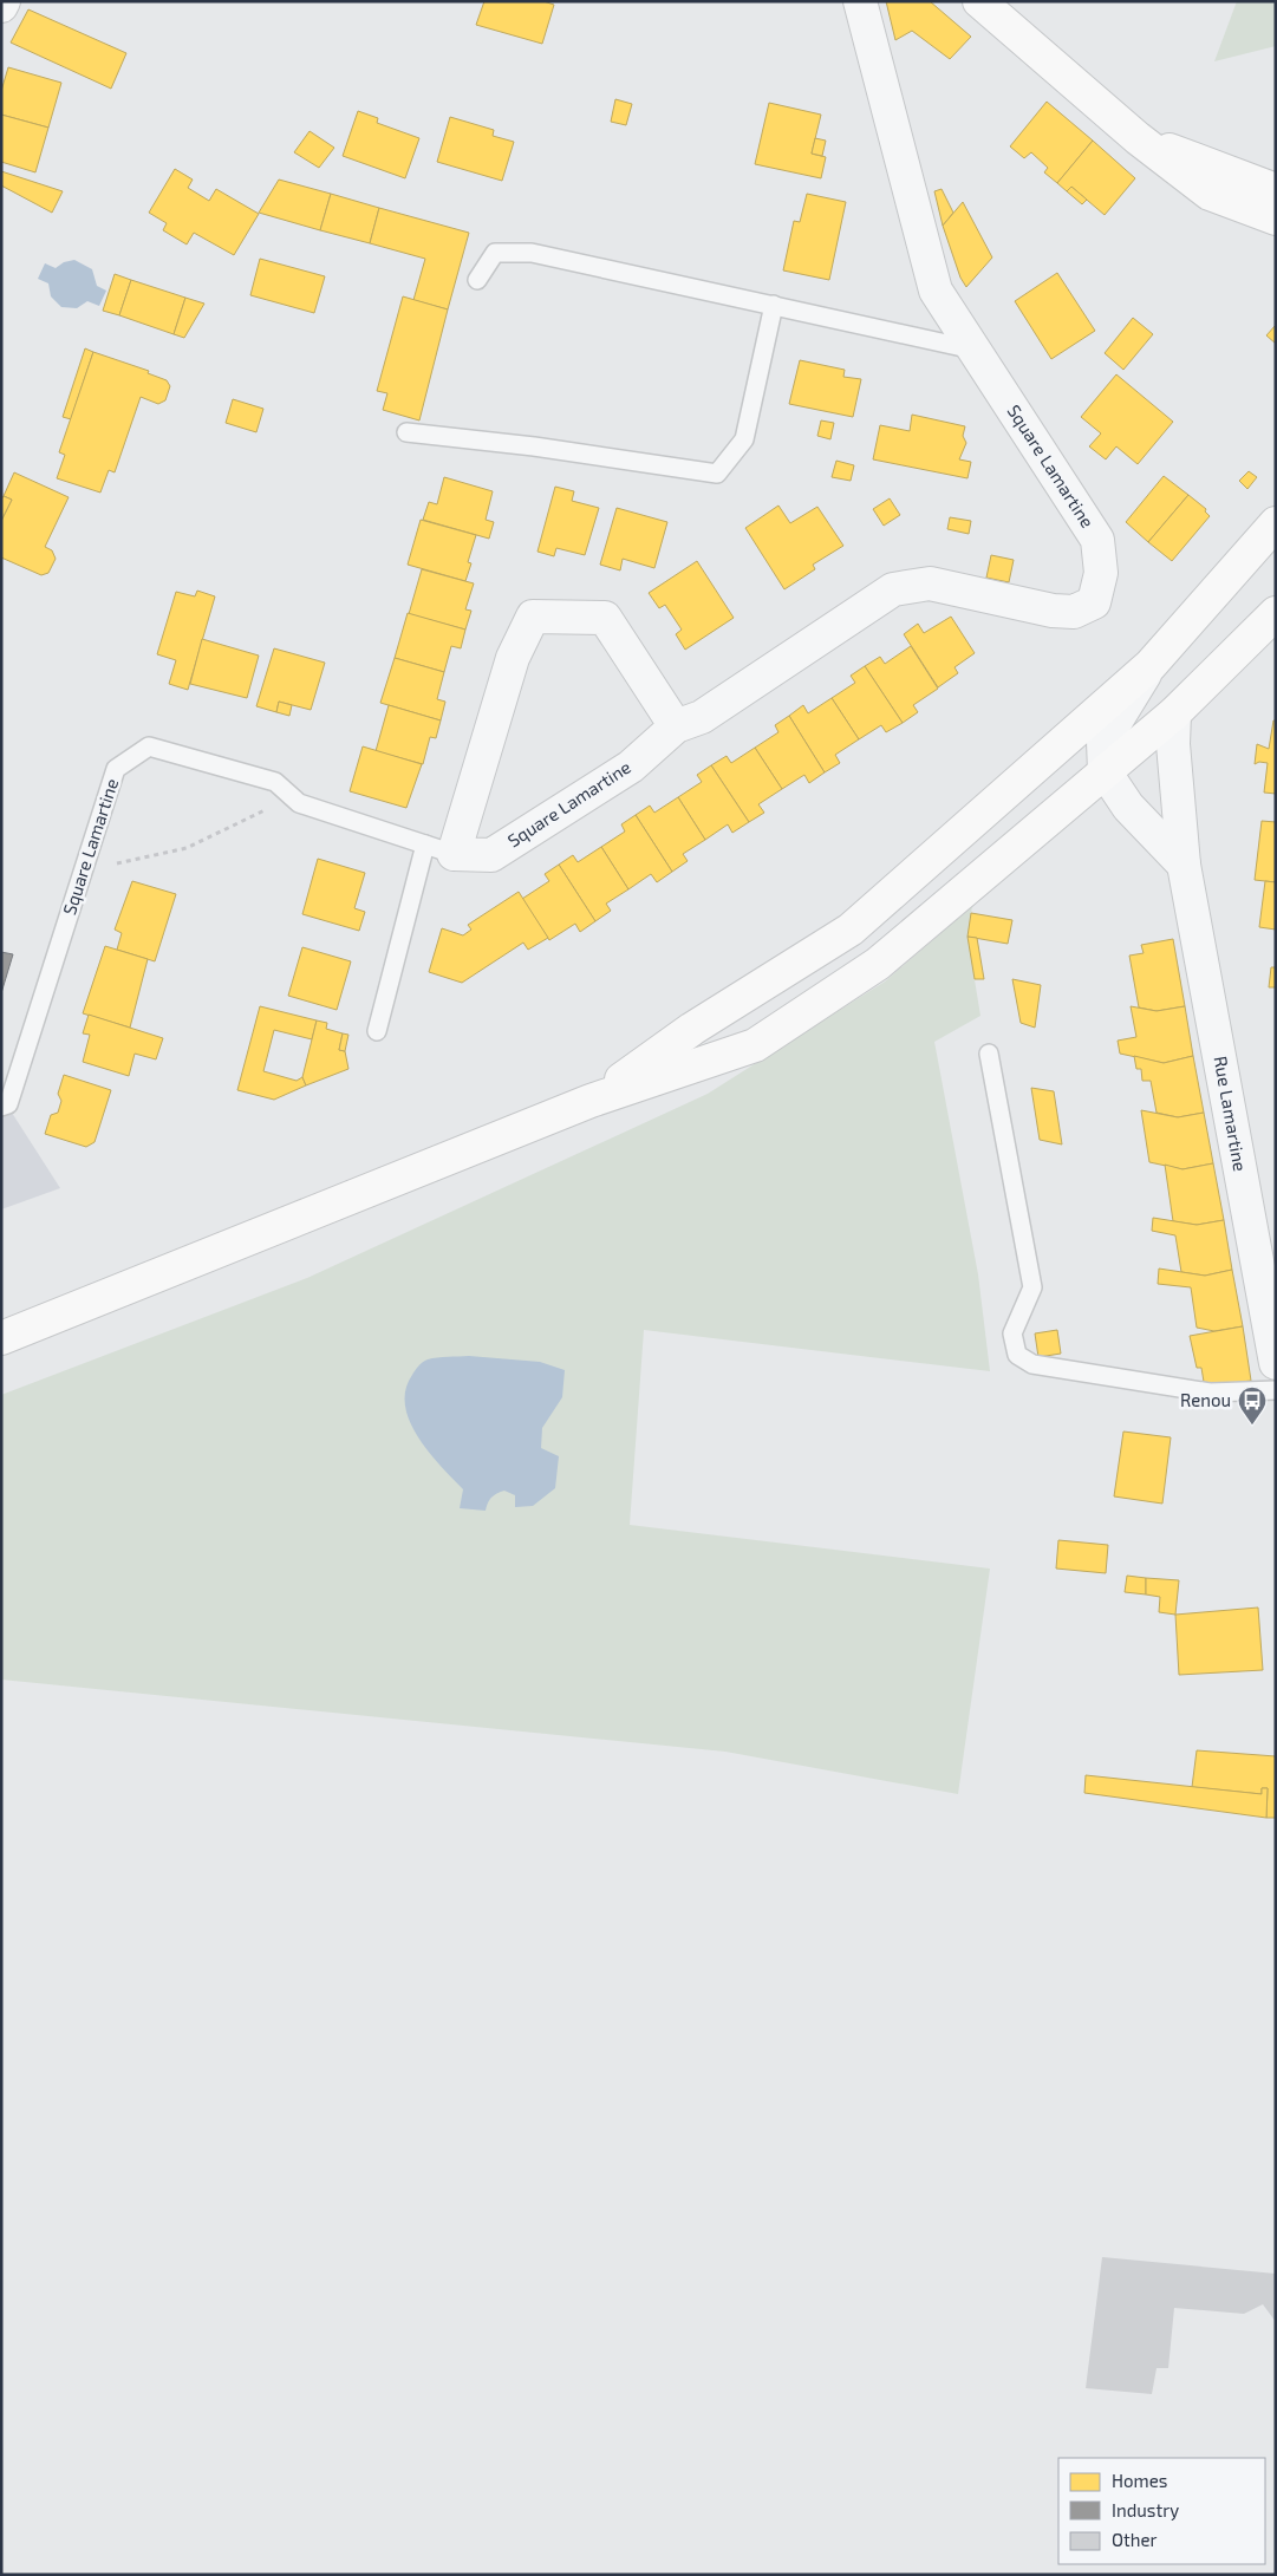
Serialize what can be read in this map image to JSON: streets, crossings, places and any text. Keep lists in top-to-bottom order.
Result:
{
  "streets": {
    "street": ["Square Lamartine", "Rue Lamartine"]
  },
  "places": {
    "bus stop": ["Renou"]
  },
  "legend": ["Homes", "Industry", "Other"]
}
